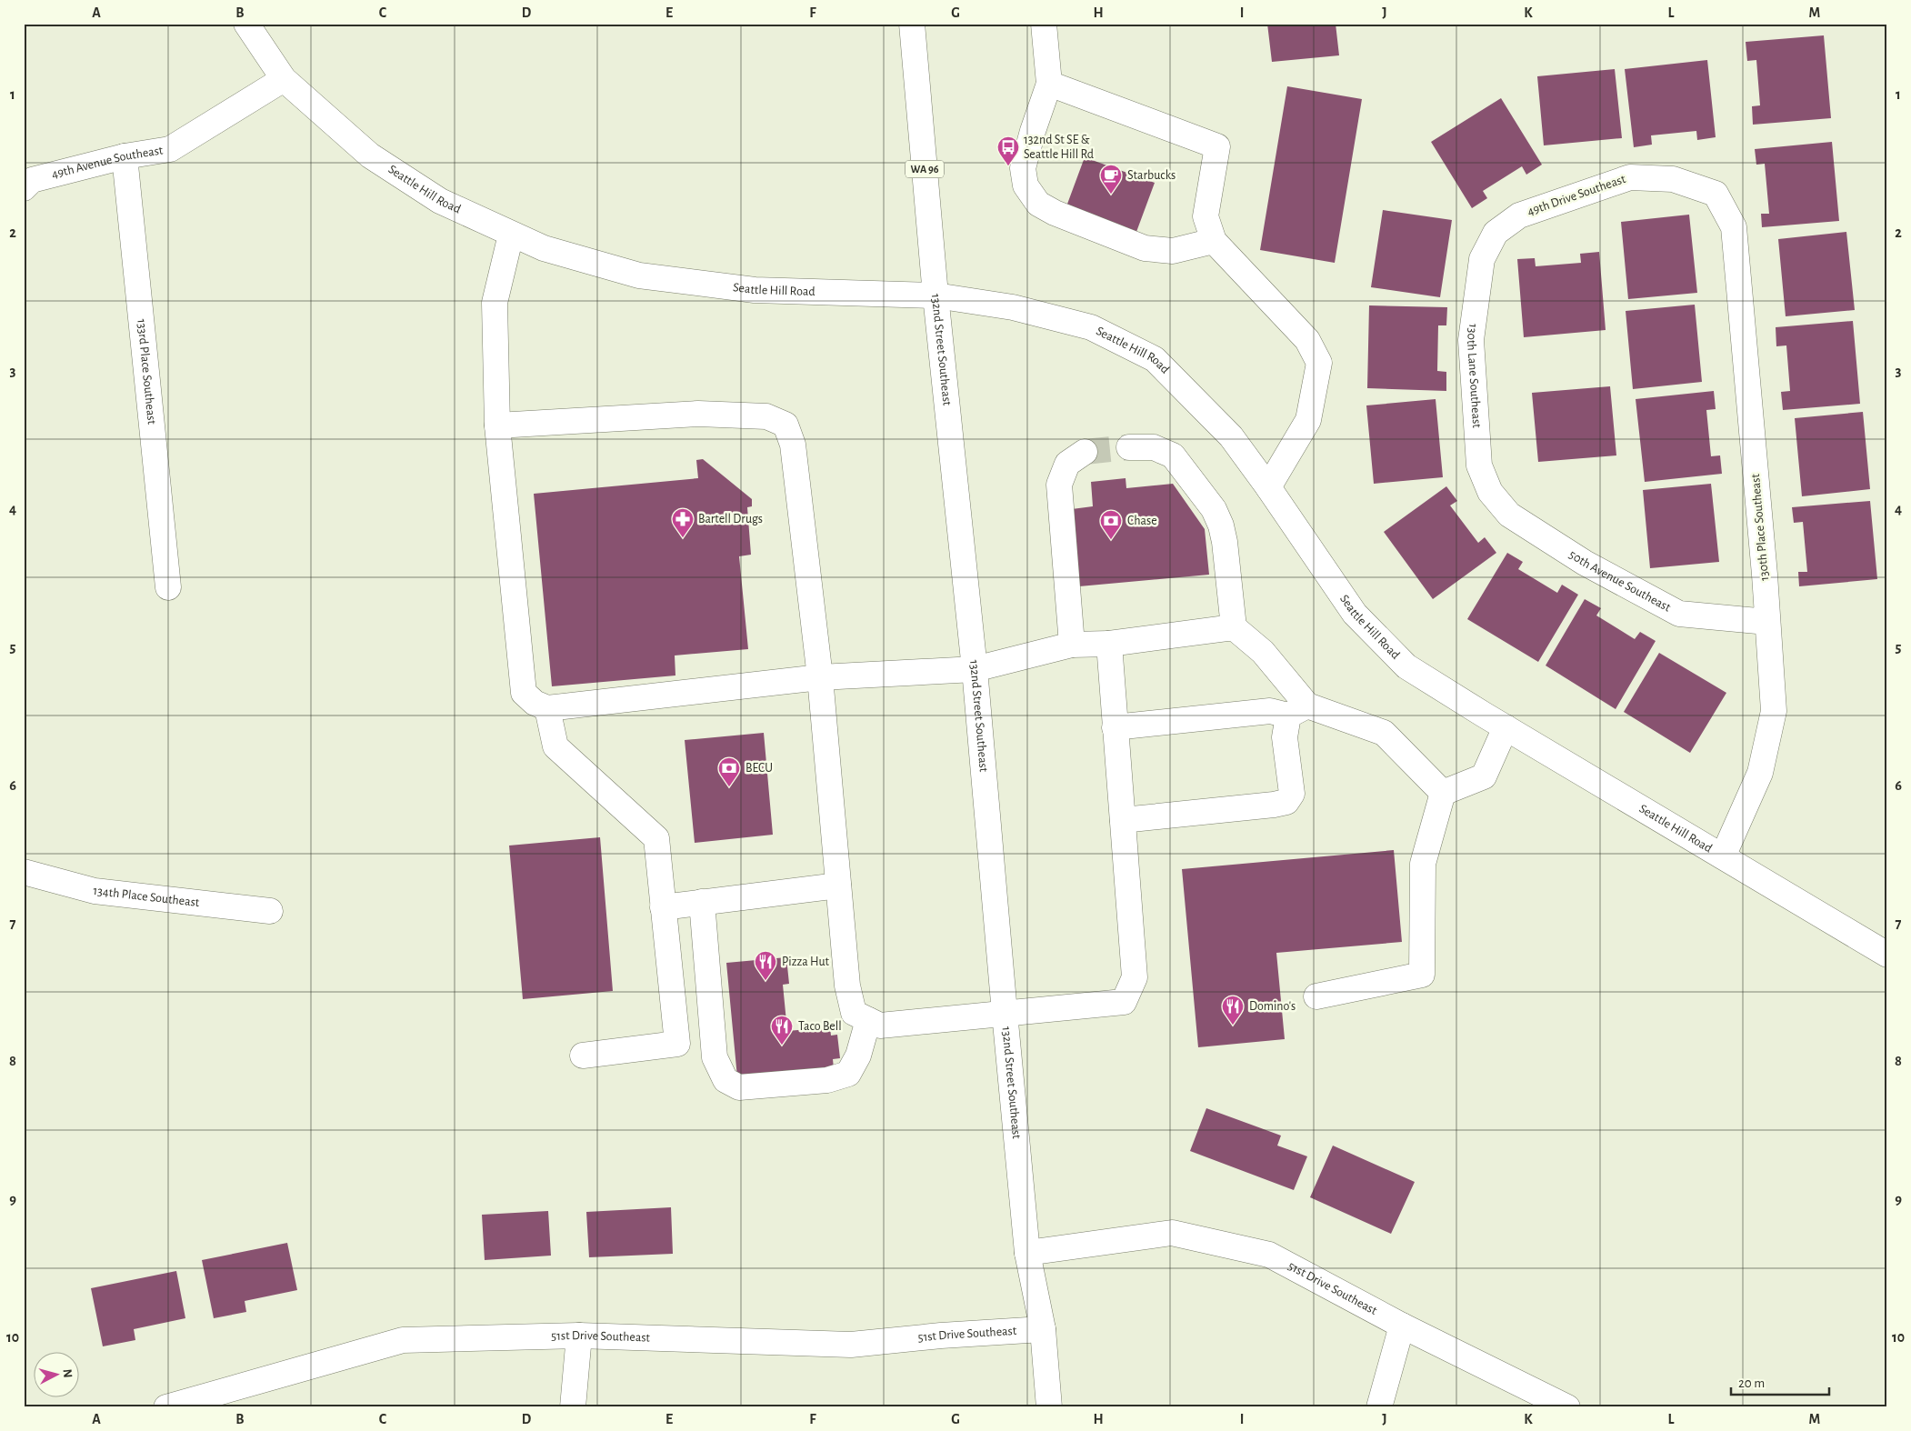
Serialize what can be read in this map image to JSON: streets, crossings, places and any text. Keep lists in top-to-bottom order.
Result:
{
  "streets": {
    "street": [
      "49th Avenue Southeast",
      "WA 96",
      "Seattle Hill Road",
      "49th Drive Southeast",
      "132nd Street Southeast",
      "133rd Place Southeast",
      "130th Lane Southeast",
      "130th Place Southeast",
      "50th Avenue Southeast",
      "134th Place Southeast",
      "51st Drive Southeast"
    ]
  },
  "crossings": [
    ["49th Avenue Southeast", "Seattle Hill Road"],
    ["49th Avenue Southeast", "133rd Place Southeast"],
    ["Seattle Hill Road", "132nd Street Southeast"],
    ["Seattle Hill Road", "130th Place Southeast"],
    ["49th Drive Southeast", "130th Lane Southeast"],
    ["49th Drive Southeast", "130th Place Southeast"],
    ["132nd Street Southeast", "51st Drive Southeast"],
    ["130th Lane Southeast", "50th Avenue Southeast"],
    ["130th Place Southeast", "50th Avenue Southeast"]
  ],
  "places": {
    "bus stop": ["132nd St SE & Seattle Hill Rd"],
    "cafe": ["Starbucks"],
    "pharmacy": ["Bartell Drugs"],
    "bank": ["Chase", "BECU"],
    "restaurant": ["Pizza Hut", "Domino's", "Taco Bell"]
  },
  "scale_bar": "20 m",
  "north": "right",
  "grid": {
    "columns": [
      "A",
      "B",
      "C",
      "D",
      "E",
      "F",
      "G",
      "H",
      "I",
      "J",
      "K",
      "L",
      "M"
    ],
    "rows": [
      "1",
      "2",
      "3",
      "4",
      "5",
      "6",
      "7",
      "8",
      "9",
      "10"
    ]
  }
}
